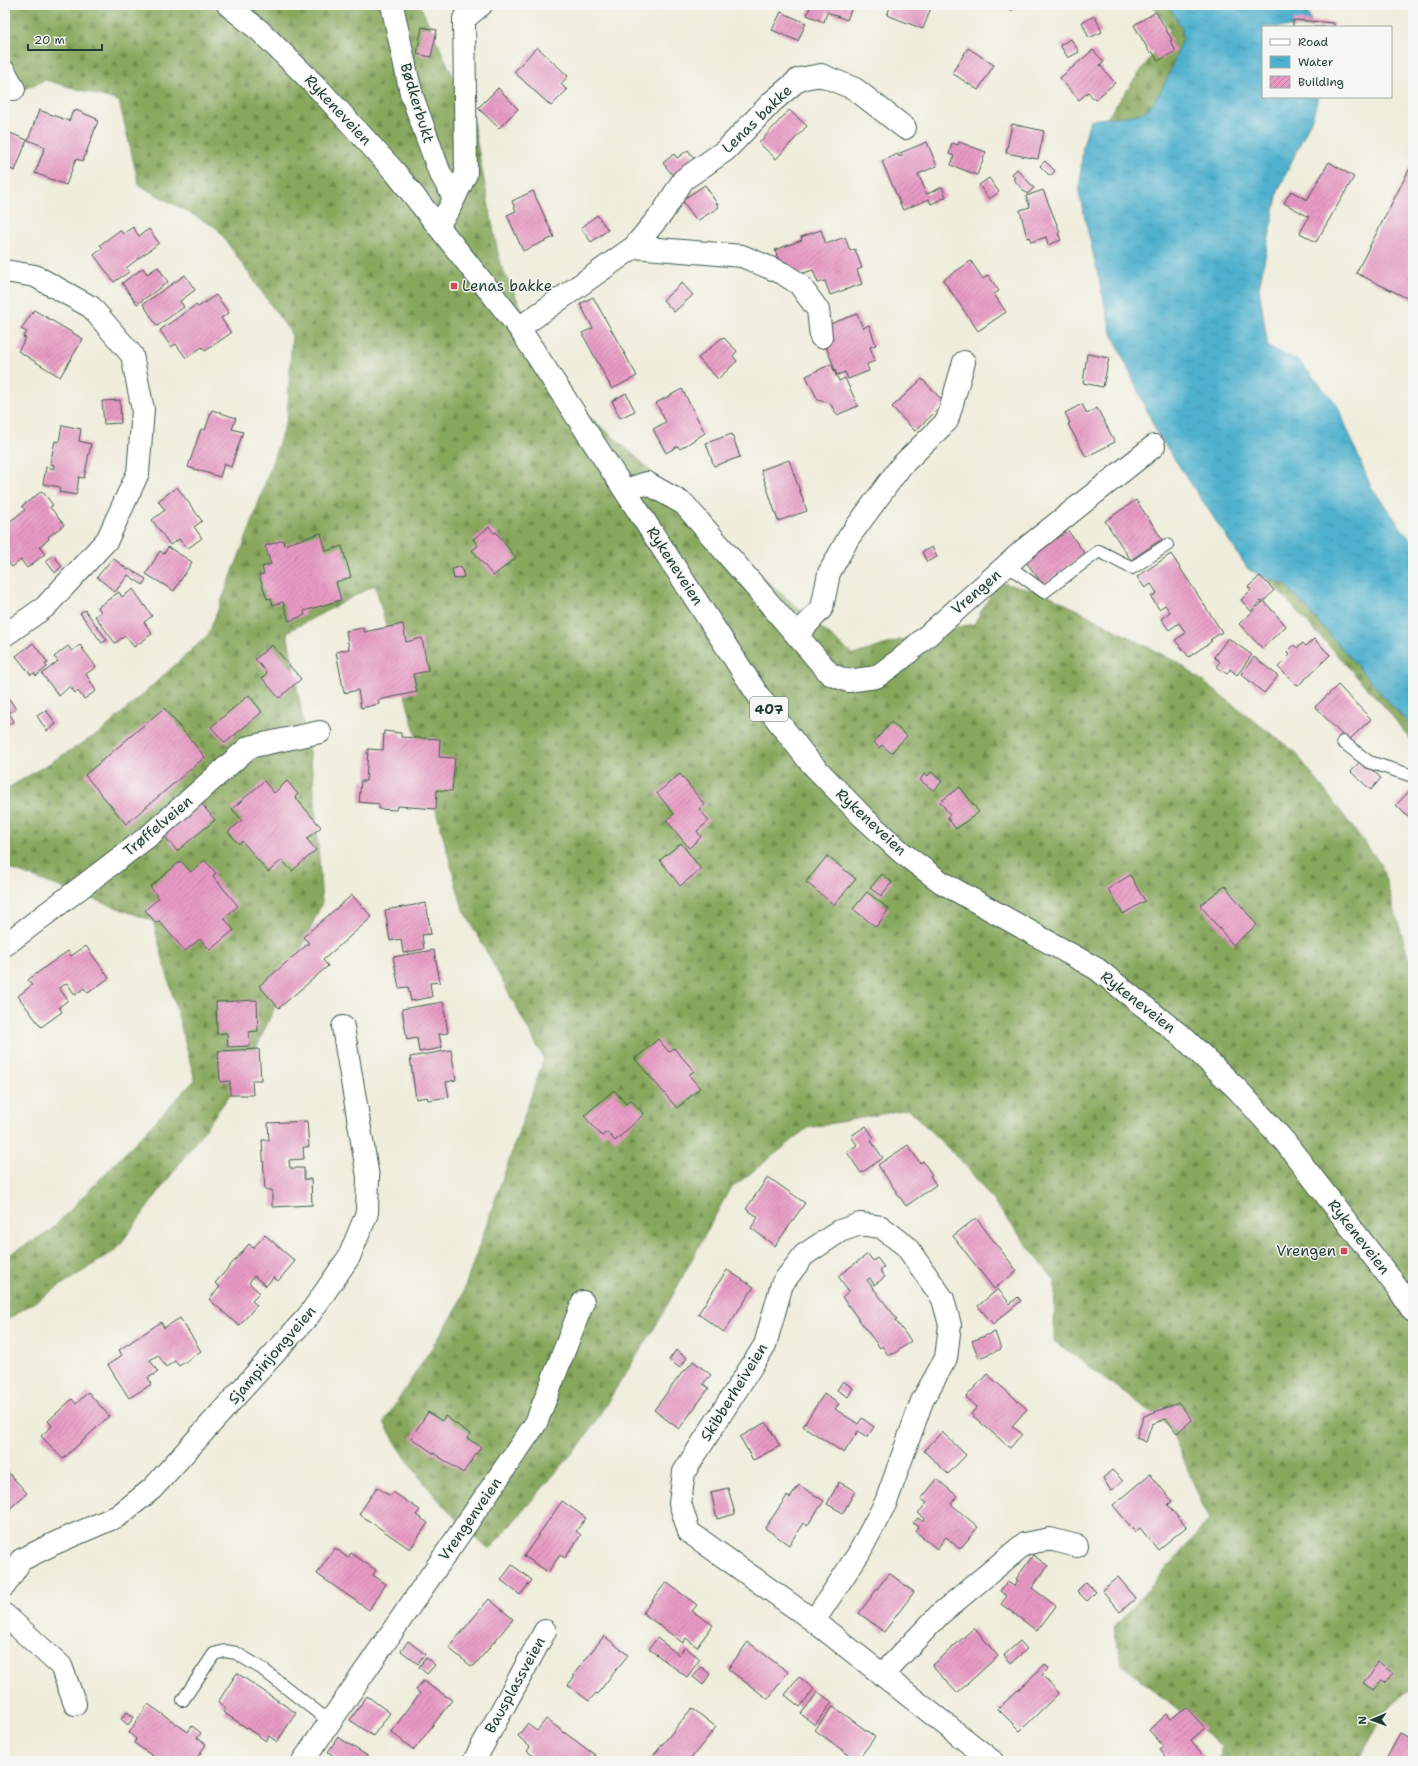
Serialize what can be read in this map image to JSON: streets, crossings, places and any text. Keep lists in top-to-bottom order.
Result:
{
  "streets": {
    "street": [
      "Bødkerbukt",
      "Rykeneveien",
      "Lenas bakke",
      "Vrengen",
      "407",
      "Trøffelveien",
      "Sjampinjongveien",
      "Skibberheiveien",
      "Vrengenveien",
      "Bausplassveien"
    ]
  },
  "crossings": [
    ["Rykeneveien", "Lenas bakke"],
    ["Rykeneveien", "Vrengen"]
  ],
  "places": {
    "transit": ["Lenas bakke", "Vrengen"]
  },
  "legend": ["Road", "Water", "Building"],
  "scale_bar": "20 m",
  "north": "left"
}
